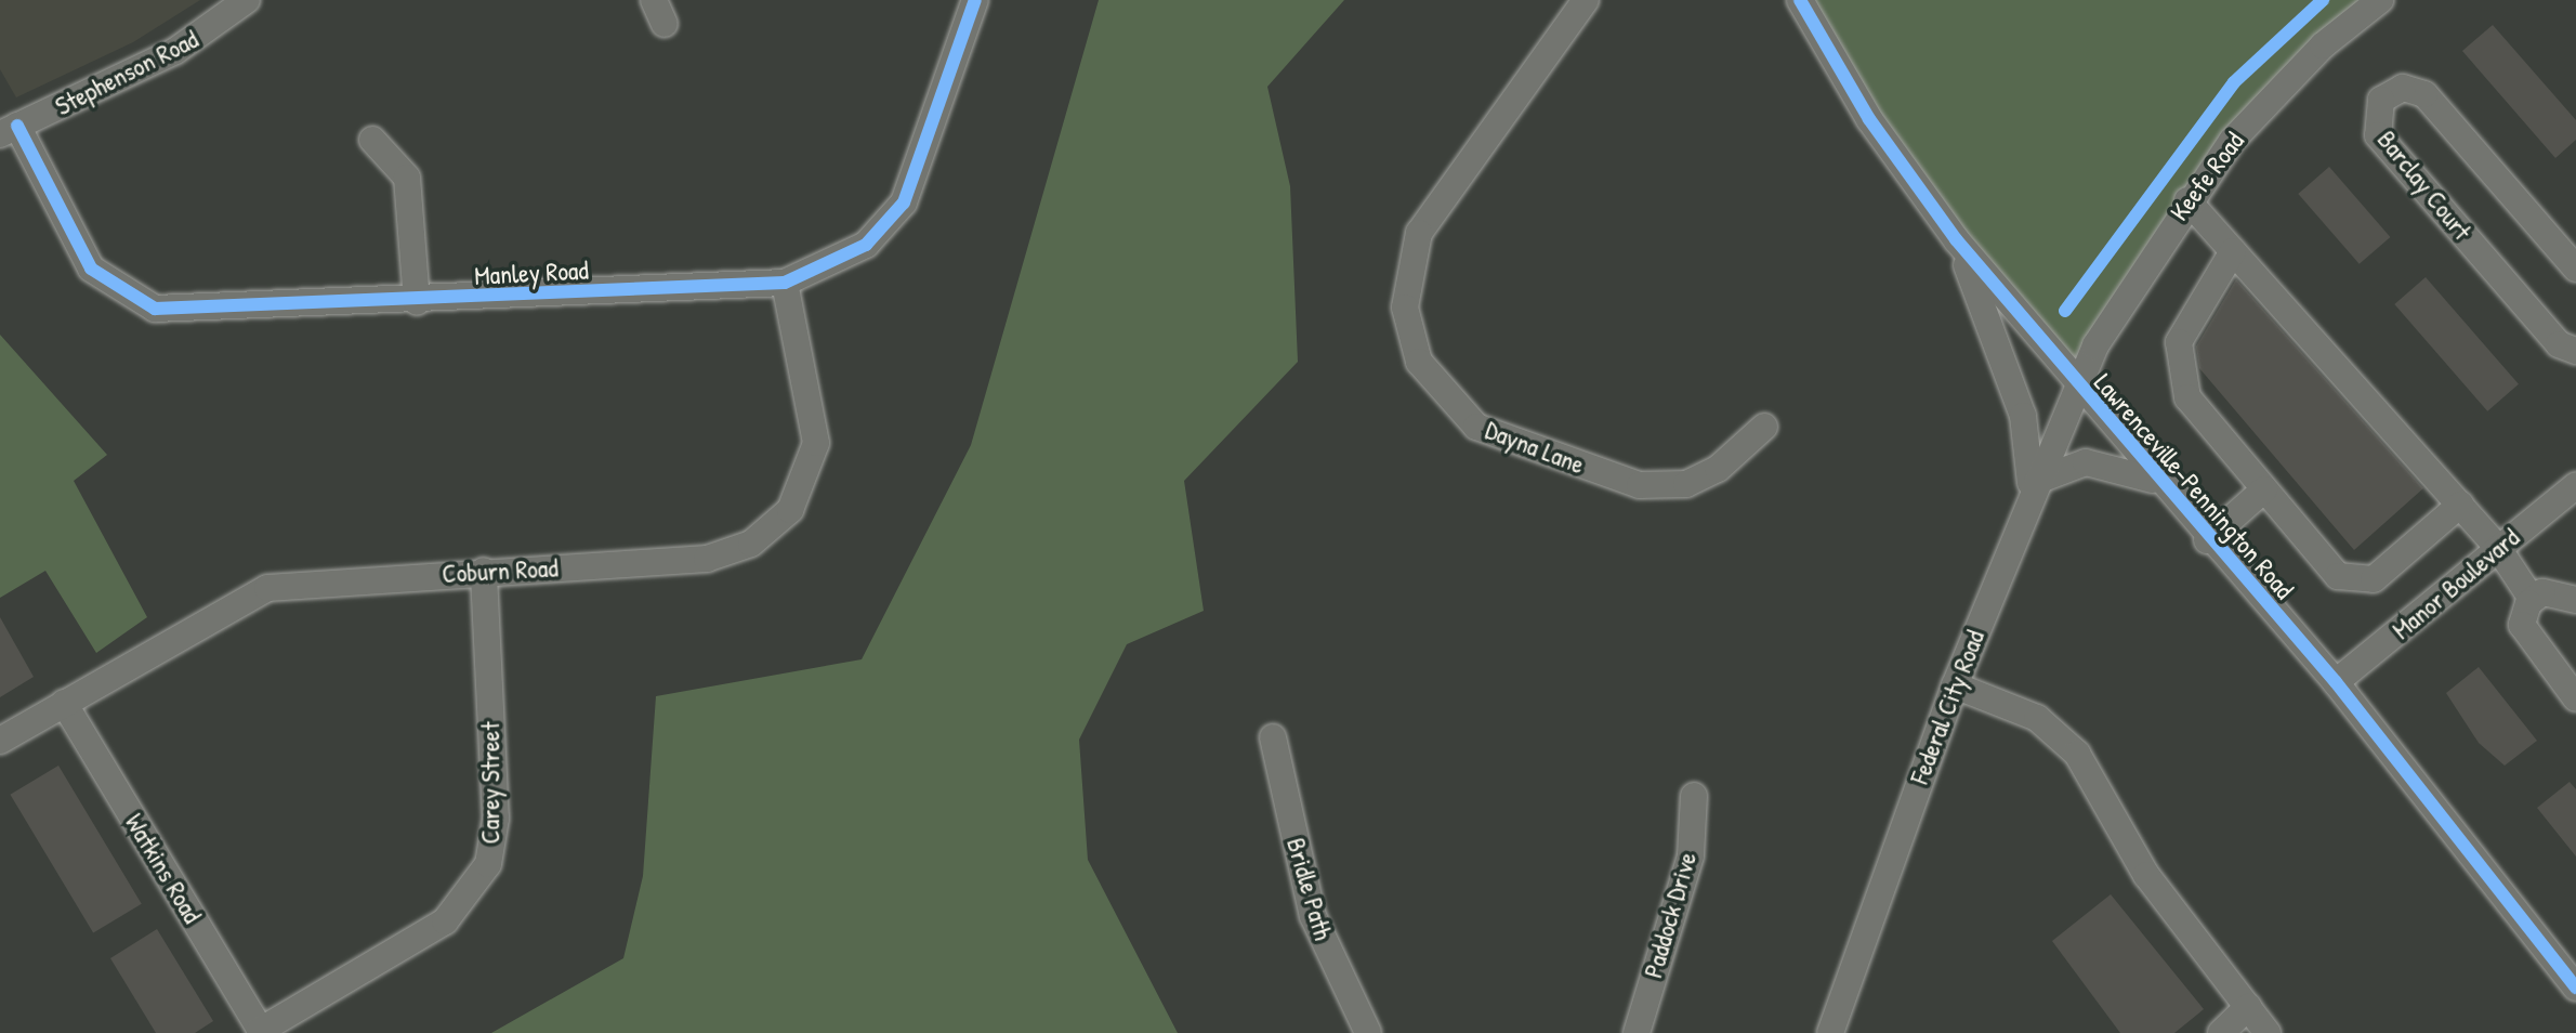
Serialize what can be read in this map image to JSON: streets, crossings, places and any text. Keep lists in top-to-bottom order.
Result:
{
  "streets": {
    "street": [
      "Stephenson Road",
      "Keefe Road",
      "Barclay Court",
      "Manley Road",
      "Dayna Lane",
      "Lawrenceville-Pennington Road",
      "Coburn Road",
      "Manor Boulevard",
      "Federal City Road",
      "Carey Street",
      "Watkins Road",
      "Bridle Path",
      "Paddock Drive"
    ]
  },
  "crossings": [
    ["Stephenson Road", "Manley Road"],
    ["Keefe Road", "Lawrenceville-Pennington Road"],
    ["Keefe Road", "Federal City Road"],
    ["Manley Road", "Coburn Road"],
    ["Lawrenceville-Pennington Road", "Manor Boulevard"],
    ["Lawrenceville-Pennington Road", "Federal City Road"],
    ["Coburn Road", "Carey Street"],
    ["Coburn Road", "Watkins Road"],
    ["Carey Street", "Watkins Road"]
  ]
}
